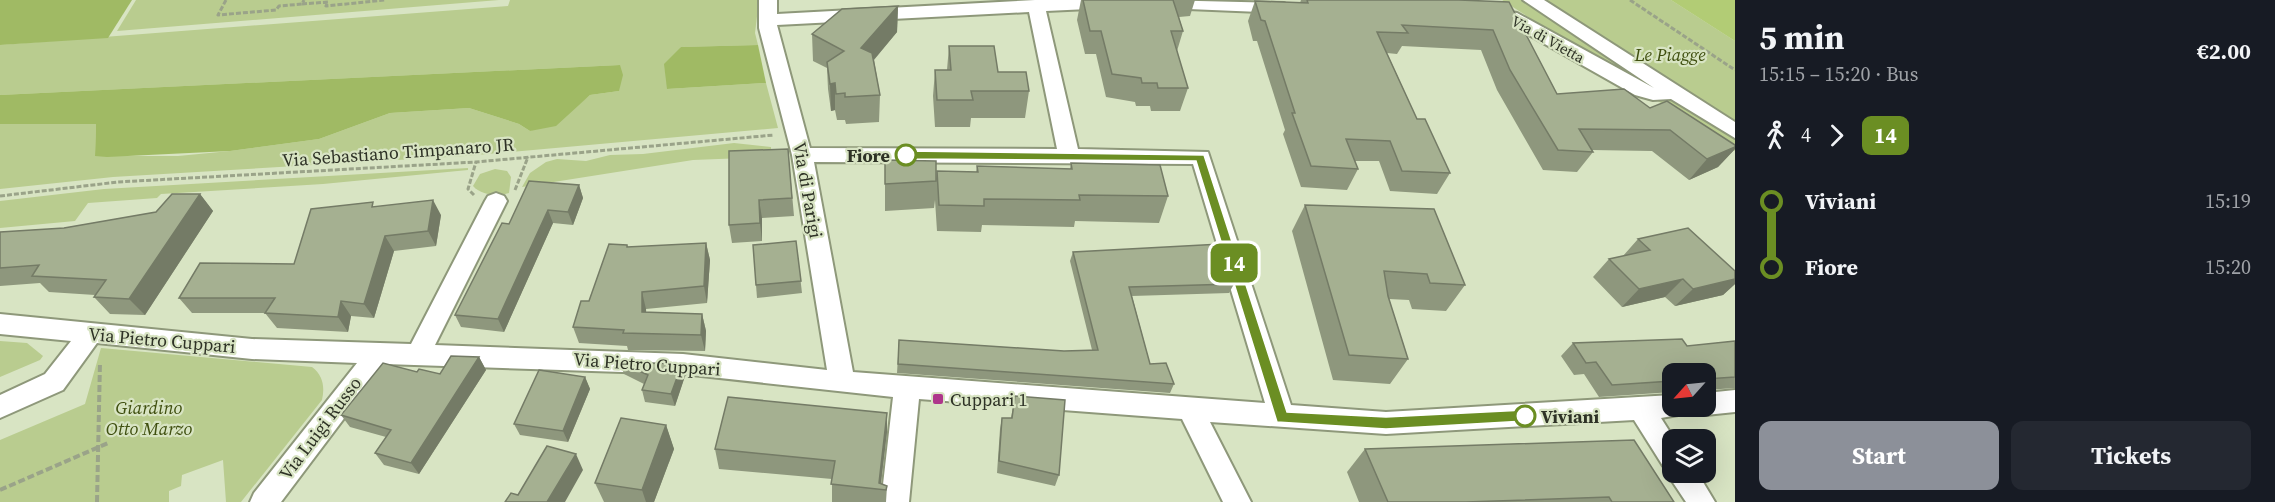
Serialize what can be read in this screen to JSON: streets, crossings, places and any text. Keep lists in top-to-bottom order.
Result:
{
  "streets": {
    "street": [
      "Via di Vietta",
      "Via di Parigi",
      "Via Pietro Cuppari",
      "Via Luigi Russo"
    ],
    "path": ["Via Sebastiano Timpanaro JR"]
  },
  "crossings": [
    ["Via Sebastiano Timpanaro JR", "Via di Parigi"],
    ["Via di Parigi", "Via Pietro Cuppari"],
    ["Via Pietro Cuppari", "Via Luigi Russo"]
  ],
  "parks": ["Le Piagge", "Giardino Otto Marzo"],
  "places": {
    "other": ["Fiore", "Viviani"],
    "transit": ["Cuppari 1"]
  },
  "lines": ["bus line 14"],
  "north": "bottom left",
  "page": {
    "on_map": "14",
    "heading": ["5 min", "15:15 – 15:20 · Bus", "€2.00"],
    "legs": ["4", "14"],
    "list": [
      {
        "name": "Viviani",
        "value": "15:19"
      },
      {
        "name": "Fiore",
        "value": "15:20"
      }
    ],
    "buttons": ["Start", "Tickets"]
  }
}
